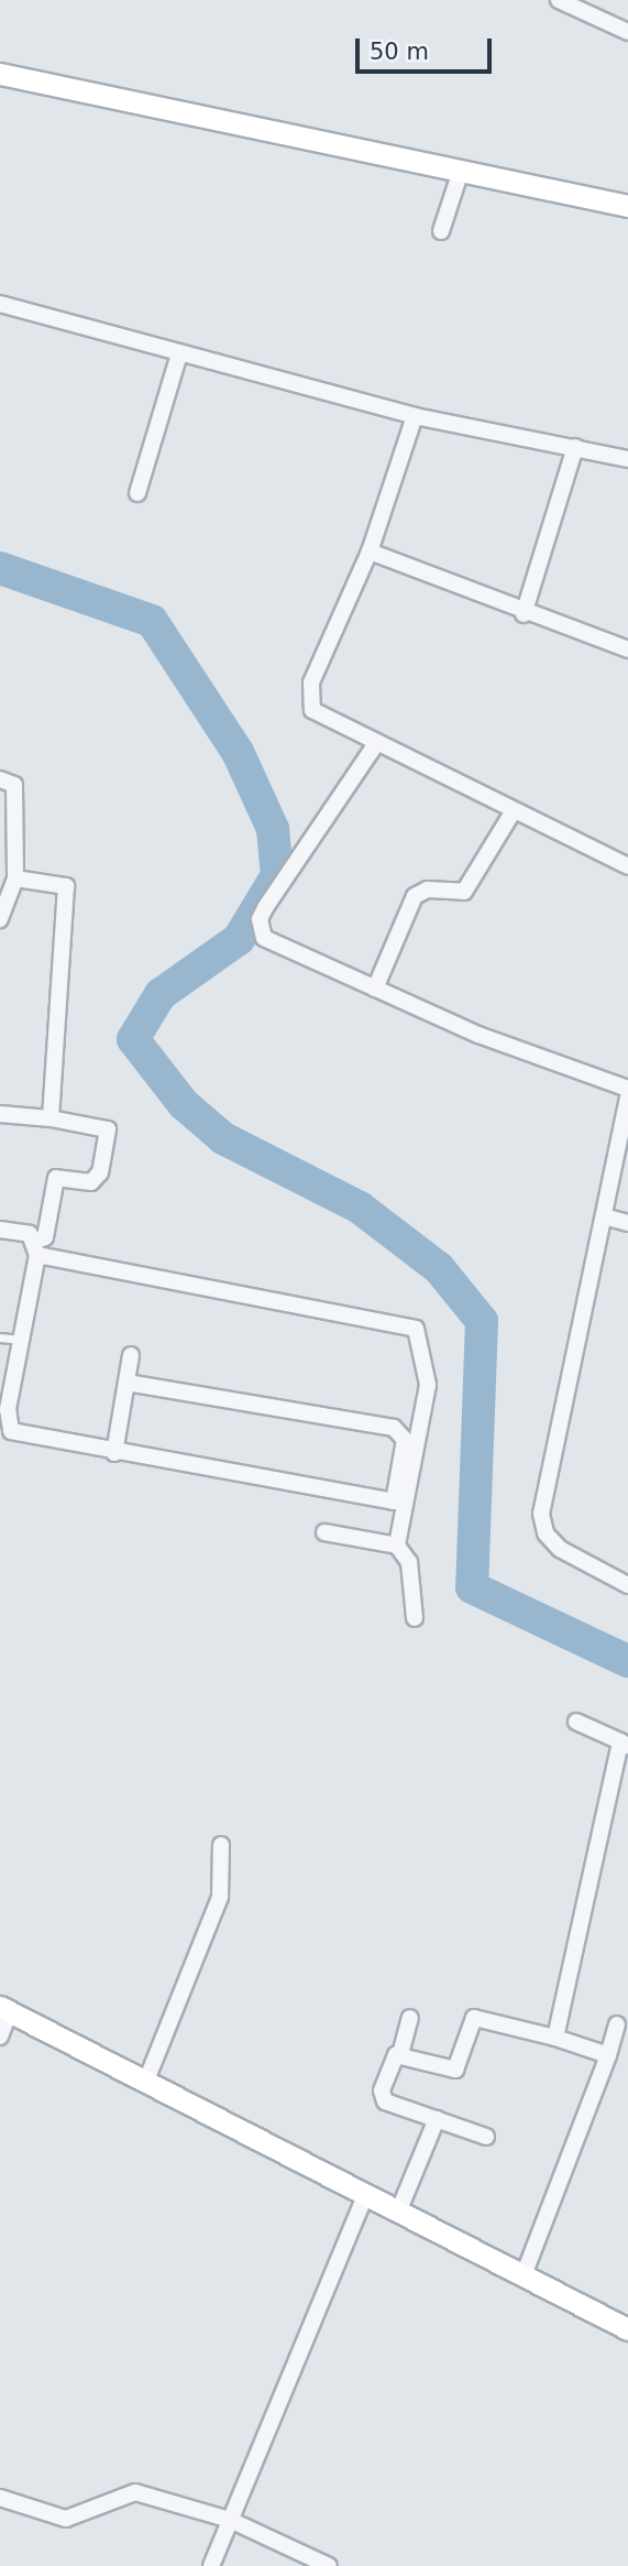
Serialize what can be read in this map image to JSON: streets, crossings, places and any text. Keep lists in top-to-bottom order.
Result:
{
  "scale_bar": "50 m"
}
